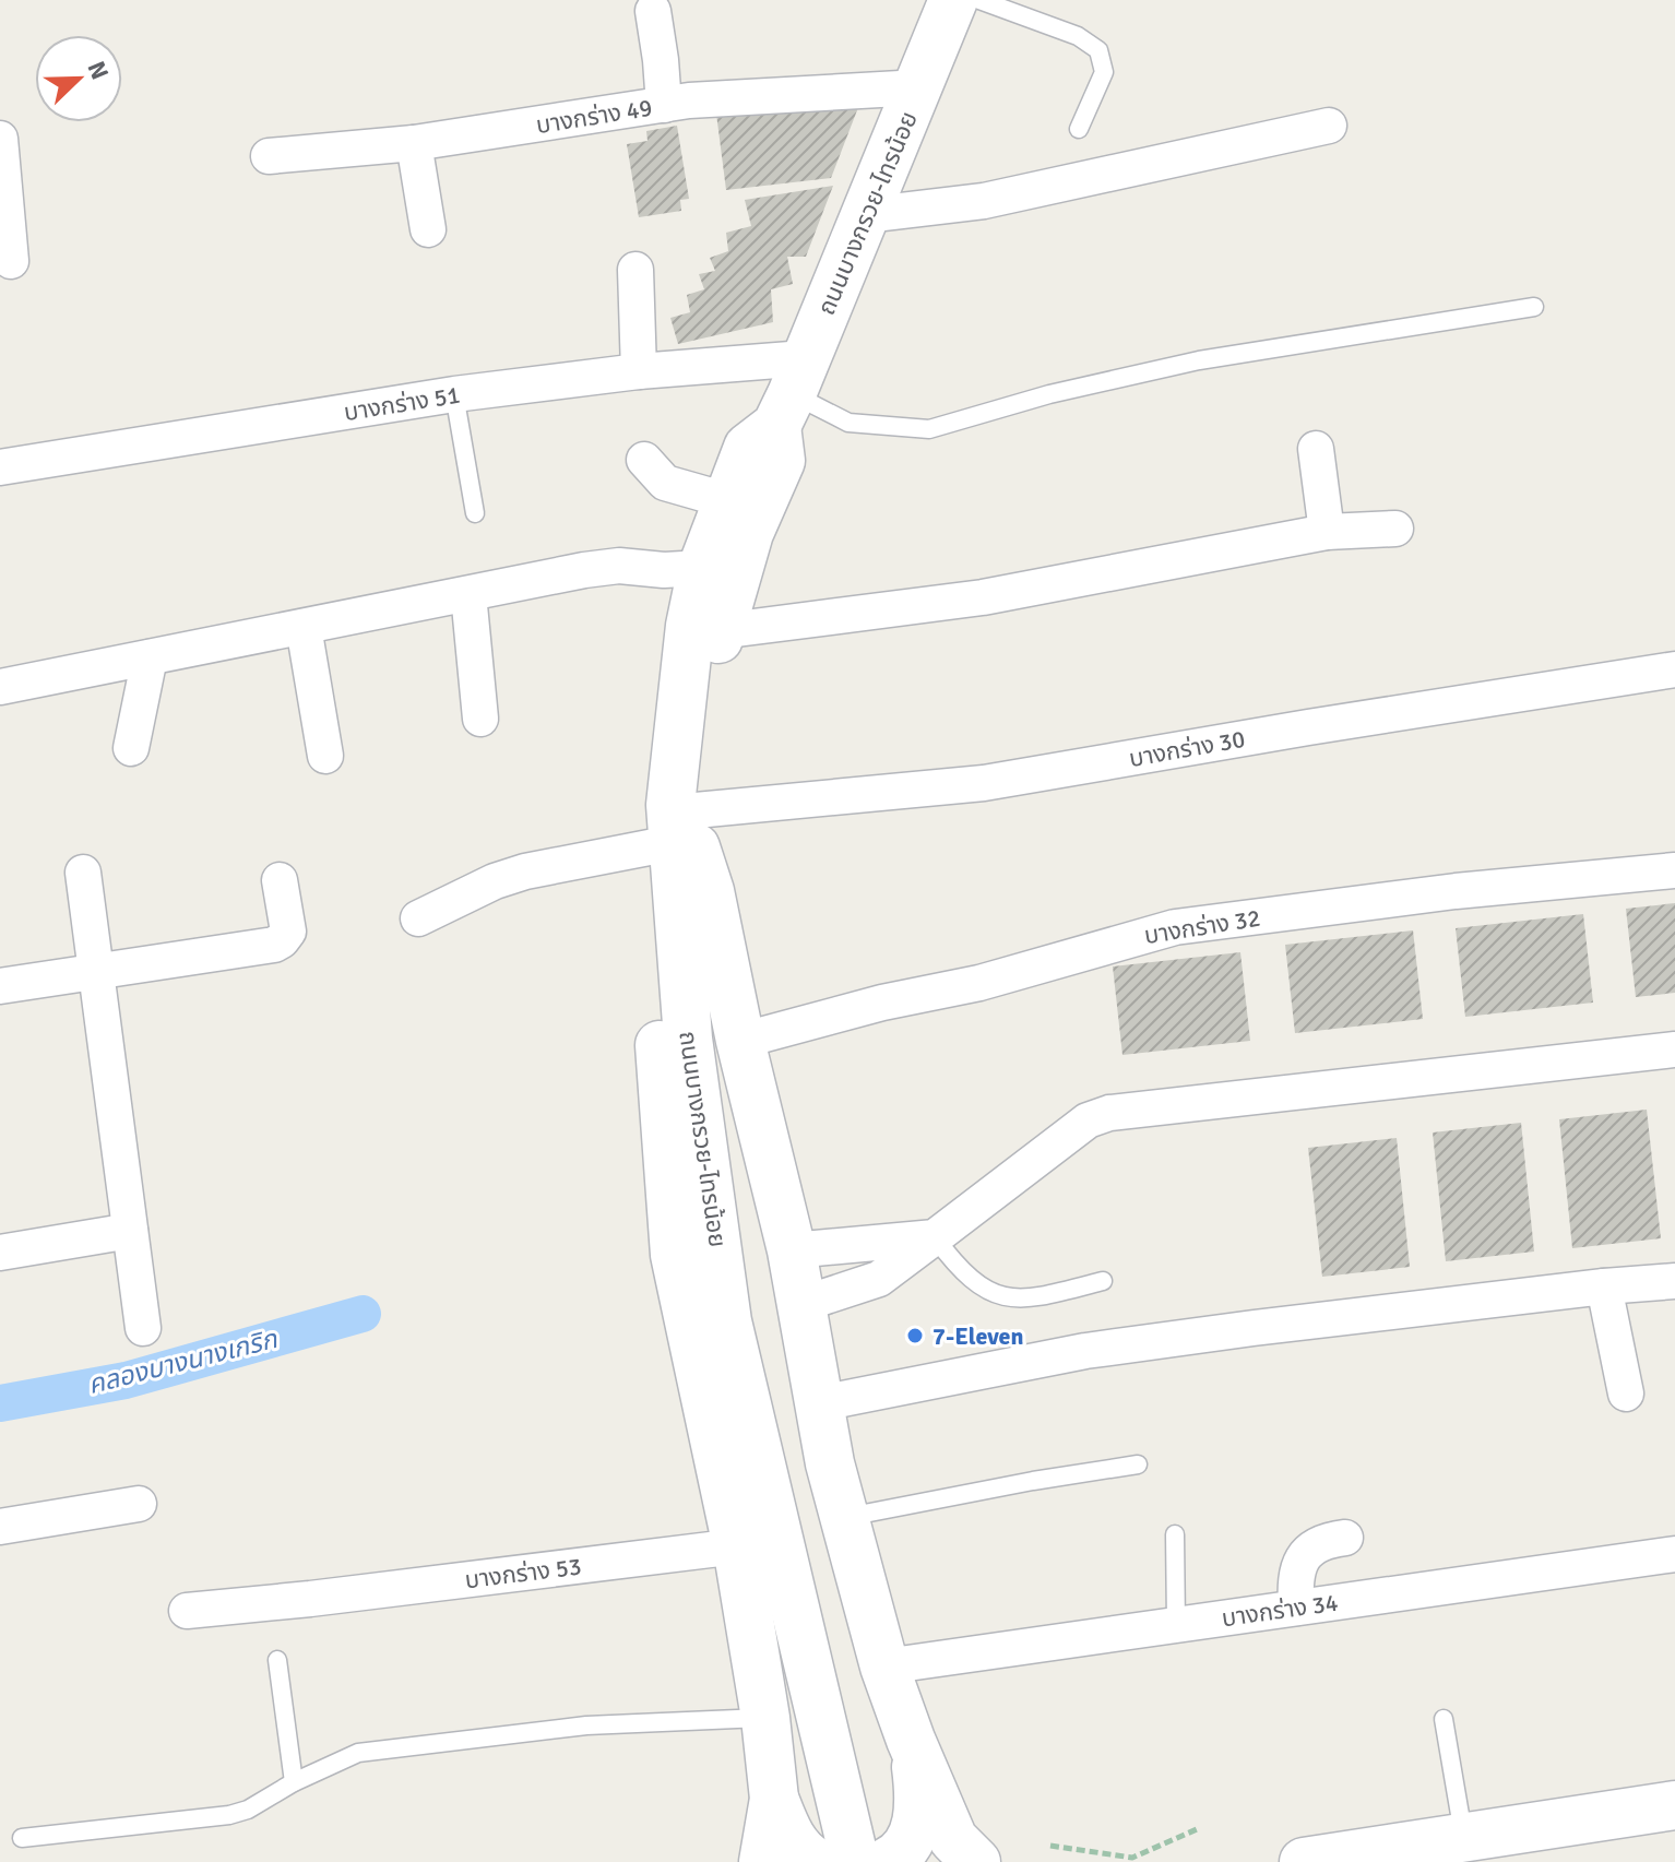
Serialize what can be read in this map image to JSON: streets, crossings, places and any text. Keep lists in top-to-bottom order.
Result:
{
  "streets": {
    "main road": ["ถนนบางกรวย-ไทรน้อย"],
    "street": [
      "บางกร่าง 49",
      "บางกร่าง 51",
      "บางกร่าง 30",
      "บางกร่าง 32",
      "บางกร่าง 53",
      "บางกร่าง 34"
    ]
  },
  "crossings": [
    ["บางกร่าง 49", "ถนนบางกรวย-ไทรน้อย"],
    ["ถนนบางกรวย-ไทรน้อย", "บางกร่าง 51"],
    ["ถนนบางกรวย-ไทรน้อย", "บางกร่าง 30"]
  ],
  "water": ["คลองบางนางเกริก"],
  "places": ["7-Eleven"],
  "north": "top right"
}
